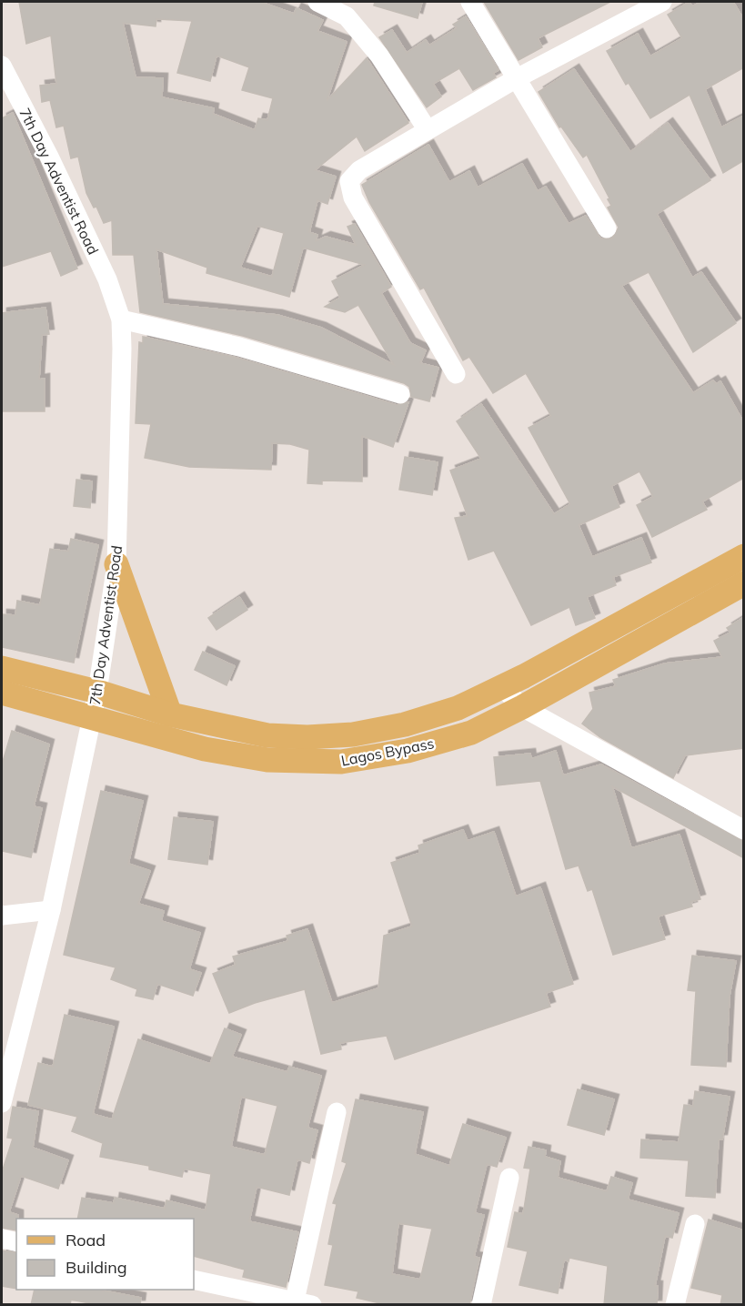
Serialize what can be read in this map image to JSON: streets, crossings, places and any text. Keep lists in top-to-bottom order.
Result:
{
  "streets": {
    "main road": ["Lagos Bypass"],
    "street": ["7th Day Adventist Road"]
  },
  "crossings": [
    ["7th Day Adventist Road", "Lagos Bypass"]
  ],
  "legend": ["Road", "Building"]
}
